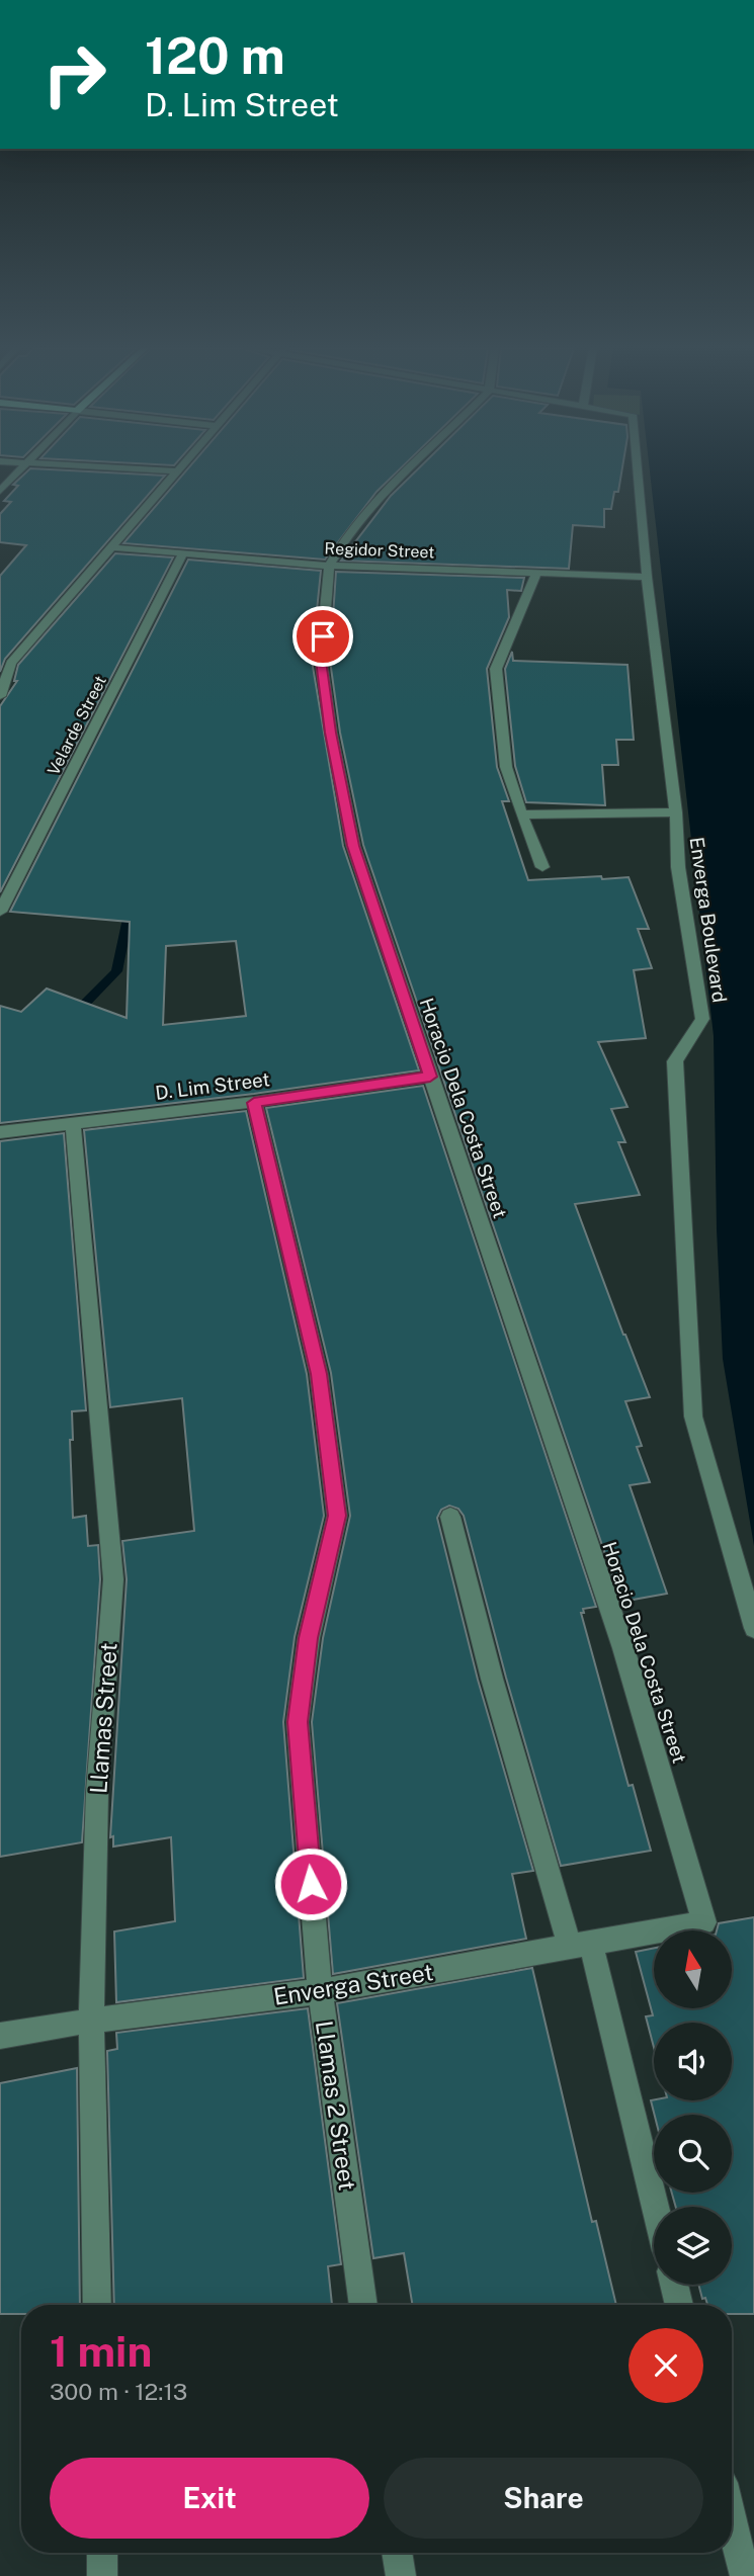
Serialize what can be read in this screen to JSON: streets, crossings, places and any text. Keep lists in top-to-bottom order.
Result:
{
  "streets": {
    "street": [
      "Regidor Street",
      "Velarde Street",
      "Enverga Boulevard",
      "D. Lim Street",
      "Horacio Dela Costa Street",
      "Llamas Street",
      "Enverga Street",
      "Llamas 2 Street"
    ]
  },
  "crossings": [
    ["Regidor Street", "Velarde Street"],
    ["Regidor Street", "Enverga Boulevard"],
    ["Regidor Street", "Horacio Dela Costa Street"],
    ["D. Lim Street", "Horacio Dela Costa Street"],
    ["D. Lim Street", "Llamas Street"],
    ["D. Lim Street", "Llamas 2 Street"],
    ["Horacio Dela Costa Street", "Enverga Street"],
    ["Llamas Street", "Enverga Street"],
    ["Enverga Street", "Llamas 2 Street"]
  ],
  "north": "top",
  "page": {
    "turn": ["120 m", "D. Lim Street"],
    "heading": ["1 min", "300 m · 12:13"],
    "buttons": ["Exit", "Share"]
  }
}
